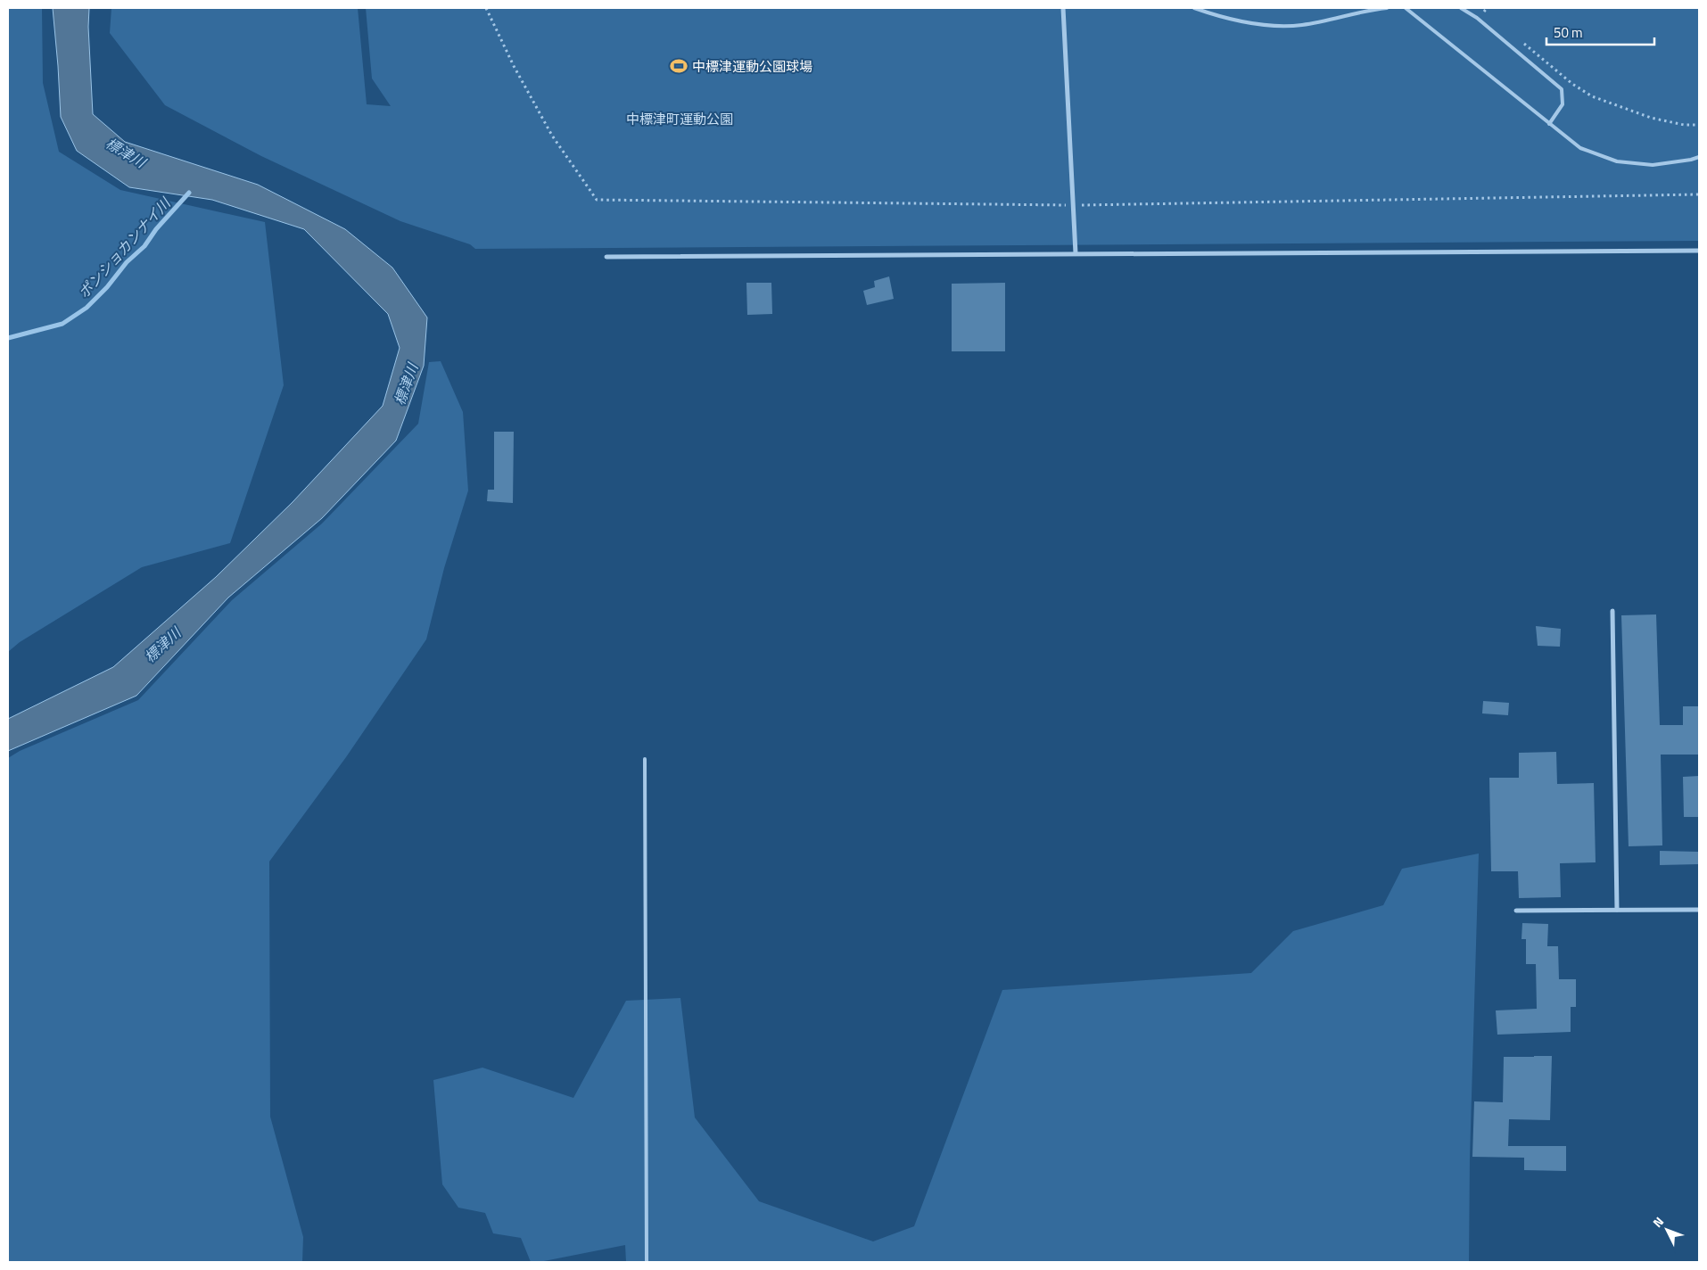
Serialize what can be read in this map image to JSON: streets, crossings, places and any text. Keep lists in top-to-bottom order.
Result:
{
  "water": ["標津川", "ポンショカンナイ川"],
  "parks": ["中標津町運動公園"],
  "places": {
    "sports": ["中標津運動公園球場"]
  },
  "scale_bar": "50 m",
  "north": "top left"
}
